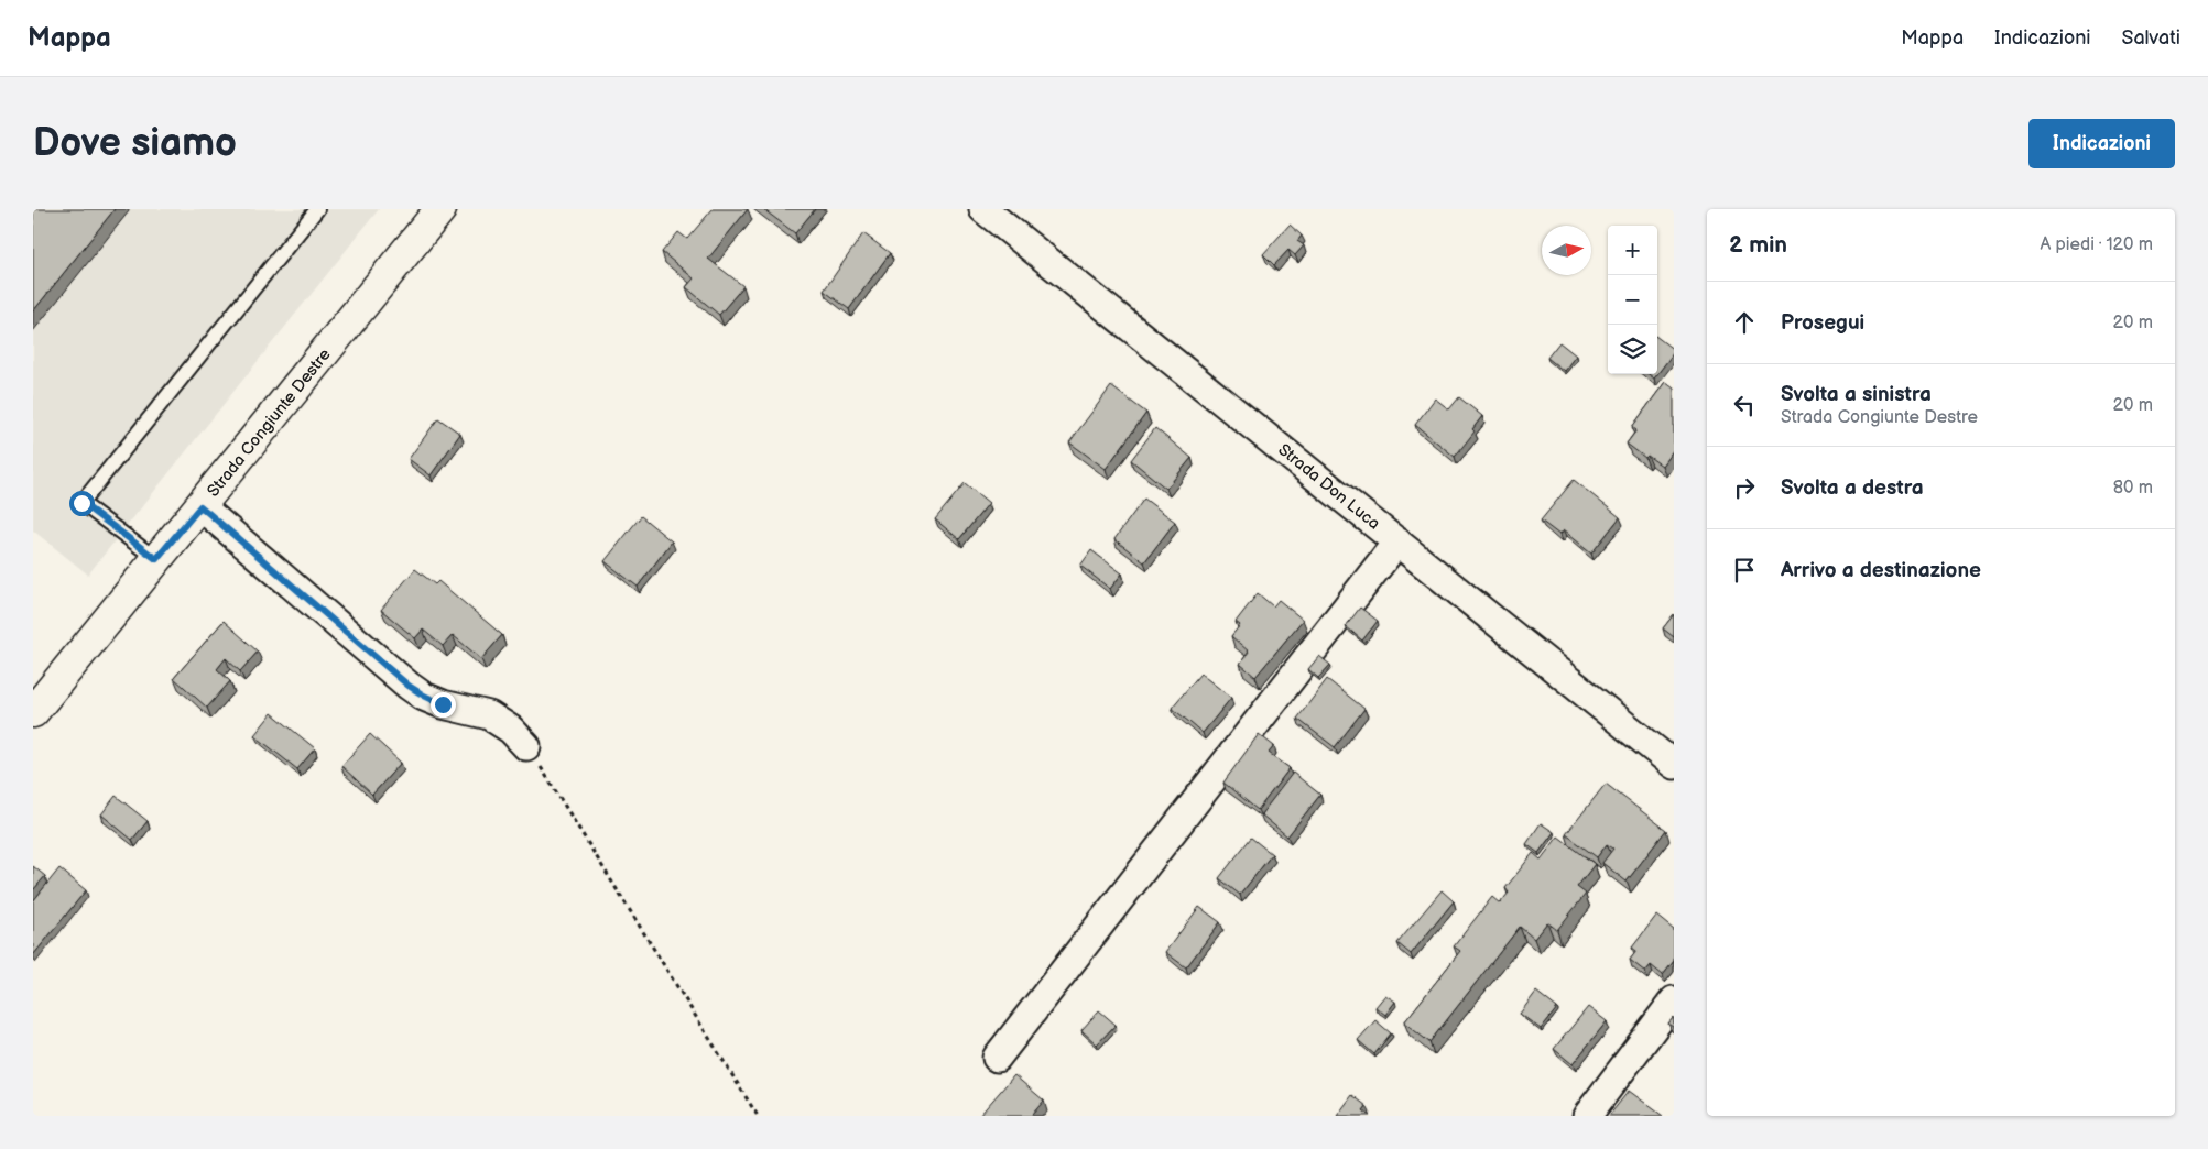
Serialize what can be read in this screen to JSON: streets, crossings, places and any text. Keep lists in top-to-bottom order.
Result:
{
  "streets": {
    "street": ["Strada Congiunte Destre", "Strada Don Luca"]
  },
  "north": "right",
  "page": {
    "header": "Mappa",
    "nav": ["Mappa", "Indicazioni", "Salvati"],
    "buttons": "Indicazioni",
    "title": "Dove siamo",
    "heading": ["2 min", "A piedi · 120 m"],
    "map_buttons": ["+", "−"],
    "list": [
      ["Prosegui", "20 m"],
      ["Svolta a sinistra", "Strada Congiunte Destre", "20 m"],
      ["Svolta a destra", "80 m"],
      "Arrivo a destinazione"
    ]
  }
}
